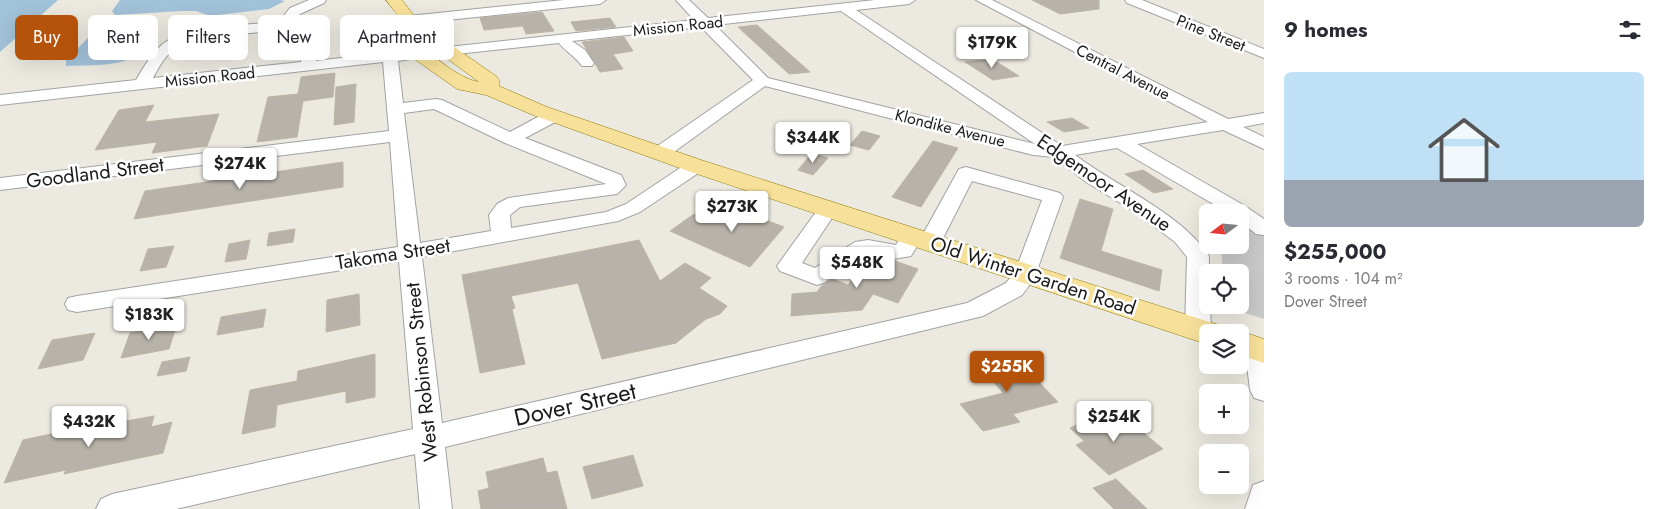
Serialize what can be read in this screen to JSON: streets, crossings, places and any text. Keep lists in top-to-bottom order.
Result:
{
  "streets": {
    "main road": ["Old Winter Garden Road"],
    "street": [
      "Mission Road",
      "Pine Street",
      "Central Avenue",
      "Klondike Avenue",
      "Goodland Street",
      "Edgemoor Avenue",
      "Takoma Street",
      "West Robinson Street",
      "Dover Street"
    ]
  },
  "crossings": [
    ["Mission Road", "Edgemoor Avenue"],
    ["Central Avenue", "Klondike Avenue"],
    ["Klondike Avenue", "Edgemoor Avenue"],
    ["Goodland Street", "West Robinson Street"],
    ["Takoma Street", "Old Winter Garden Road"],
    ["Takoma Street", "West Robinson Street"],
    ["Old Winter Garden Road", "Dover Street"],
    ["West Robinson Street", "Dover Street"]
  ],
  "north": "left",
  "page": {
    "heading": "9 homes",
    "chip": [
      "Buy",
      "Rent",
      "Filters",
      "New",
      "Apartment"
    ],
    "price": [
      "$179K",
      "$344K",
      "$274K",
      "$273K",
      "$548K",
      "$183K",
      "$255K",
      "$254K",
      "$432K"
    ],
    "list": [
      {
        "name": "$255,000",
        "note": "3 rooms · 104 m² · Dover Street"
      }
    ],
    "map_buttons": ["+", "−"]
  }
}
